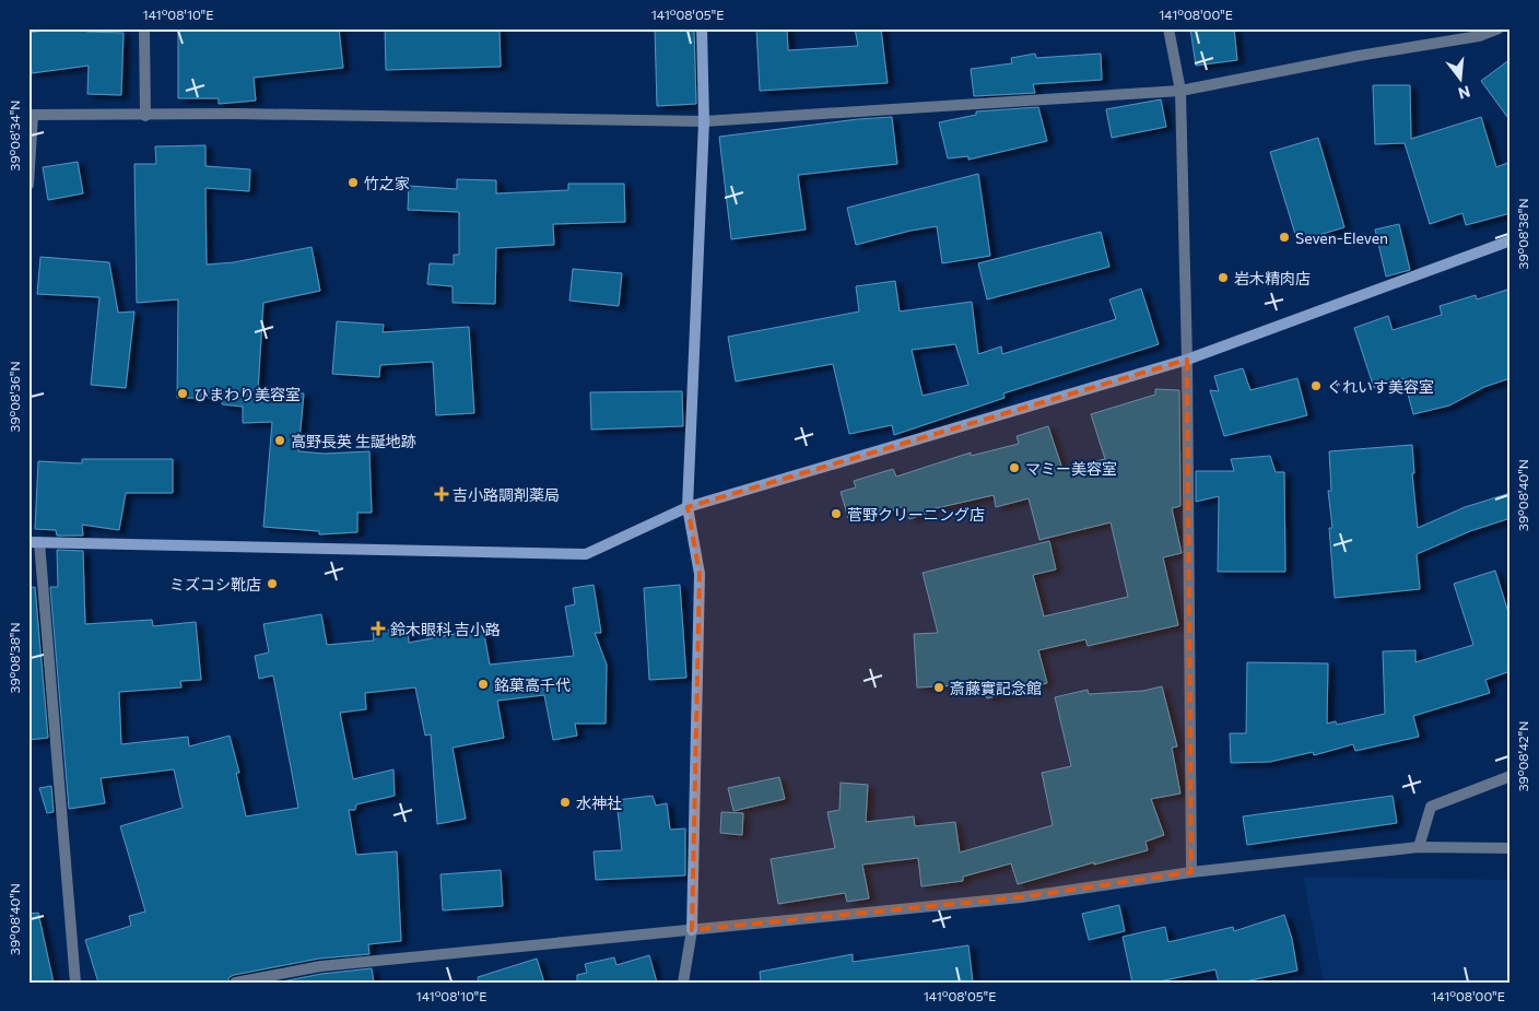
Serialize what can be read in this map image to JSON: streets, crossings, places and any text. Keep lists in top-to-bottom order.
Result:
{
  "places": {
    "other": [
      "竹之家",
      "Seven-Eleven",
      "岩木精肉店",
      "ぐれいす美容室",
      "ひまわり美容室",
      "高野長英 生誕地跡",
      "マミー美容室",
      "菅野クリーニング店",
      "ミズコシ靴店",
      "銘菓高千代",
      "斎藤實記念館",
      "水神社"
    ],
    "health": ["吉小路調剤薬局", "鈴木眼科 吉小路"]
  },
  "north": "bottom",
  "coordinates": [
    "141°08'10\"E",
    "141°08'05\"E",
    "141°08'00\"E",
    "39°08'34\"N",
    "39°08'38\"N",
    "39°08'36\"N",
    "39°08'40\"N",
    "39°08'42\"N"
  ]
}
